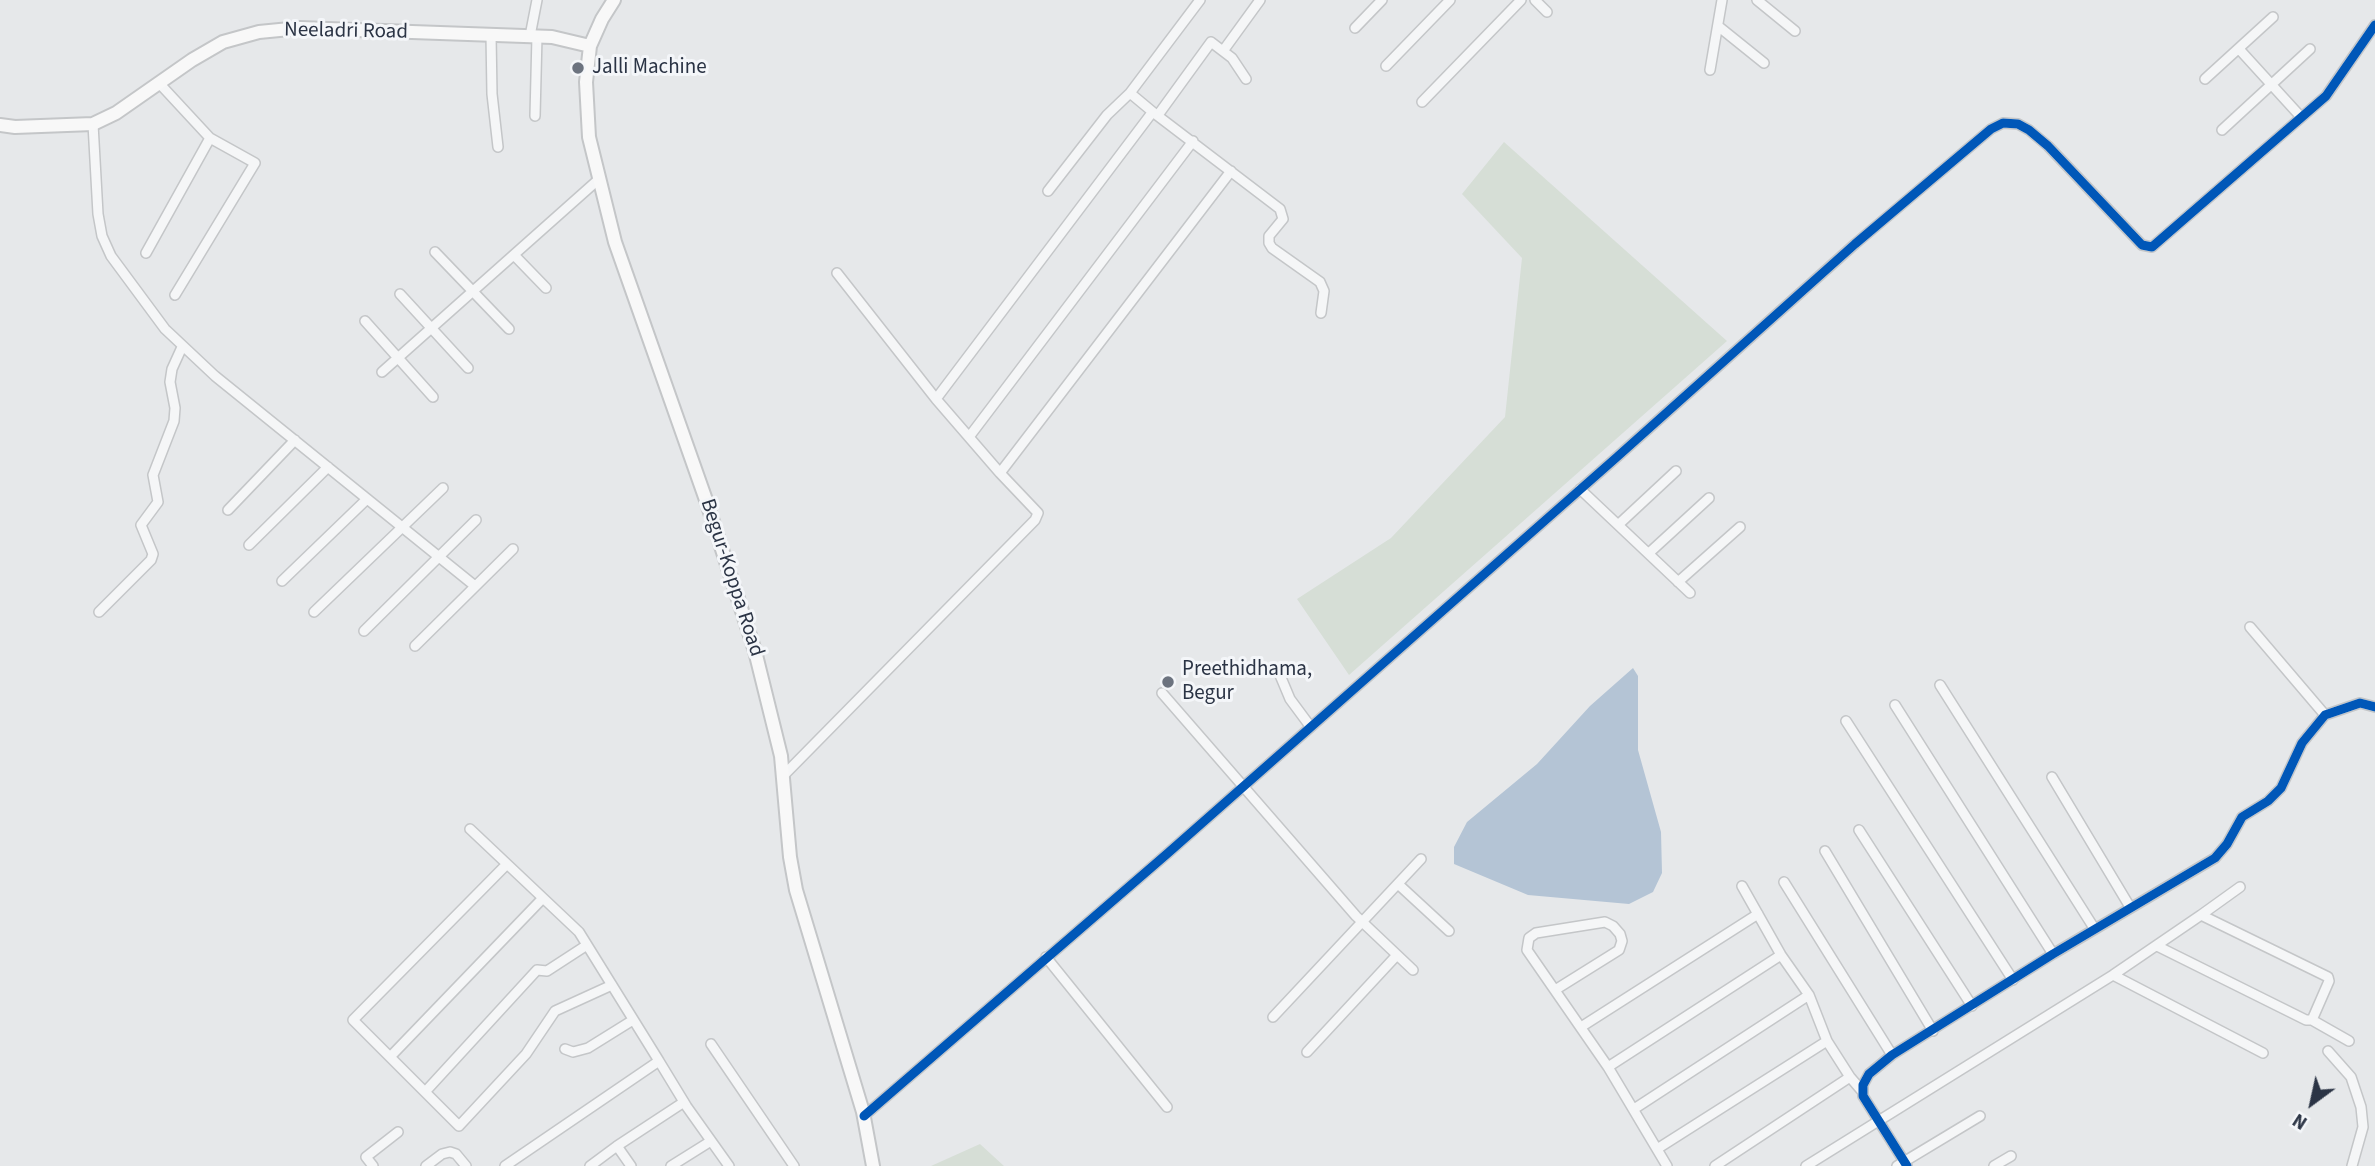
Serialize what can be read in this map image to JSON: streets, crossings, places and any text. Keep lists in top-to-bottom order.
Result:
{
  "streets": {
    "main road": ["Neeladri Road", "Begur-Koppa Road"]
  },
  "crossings": [
    ["Neeladri Road", "Begur-Koppa Road"]
  ],
  "places": ["Jalli Machine", "Preethidhama, Begur"],
  "north": "bottom left"
}
